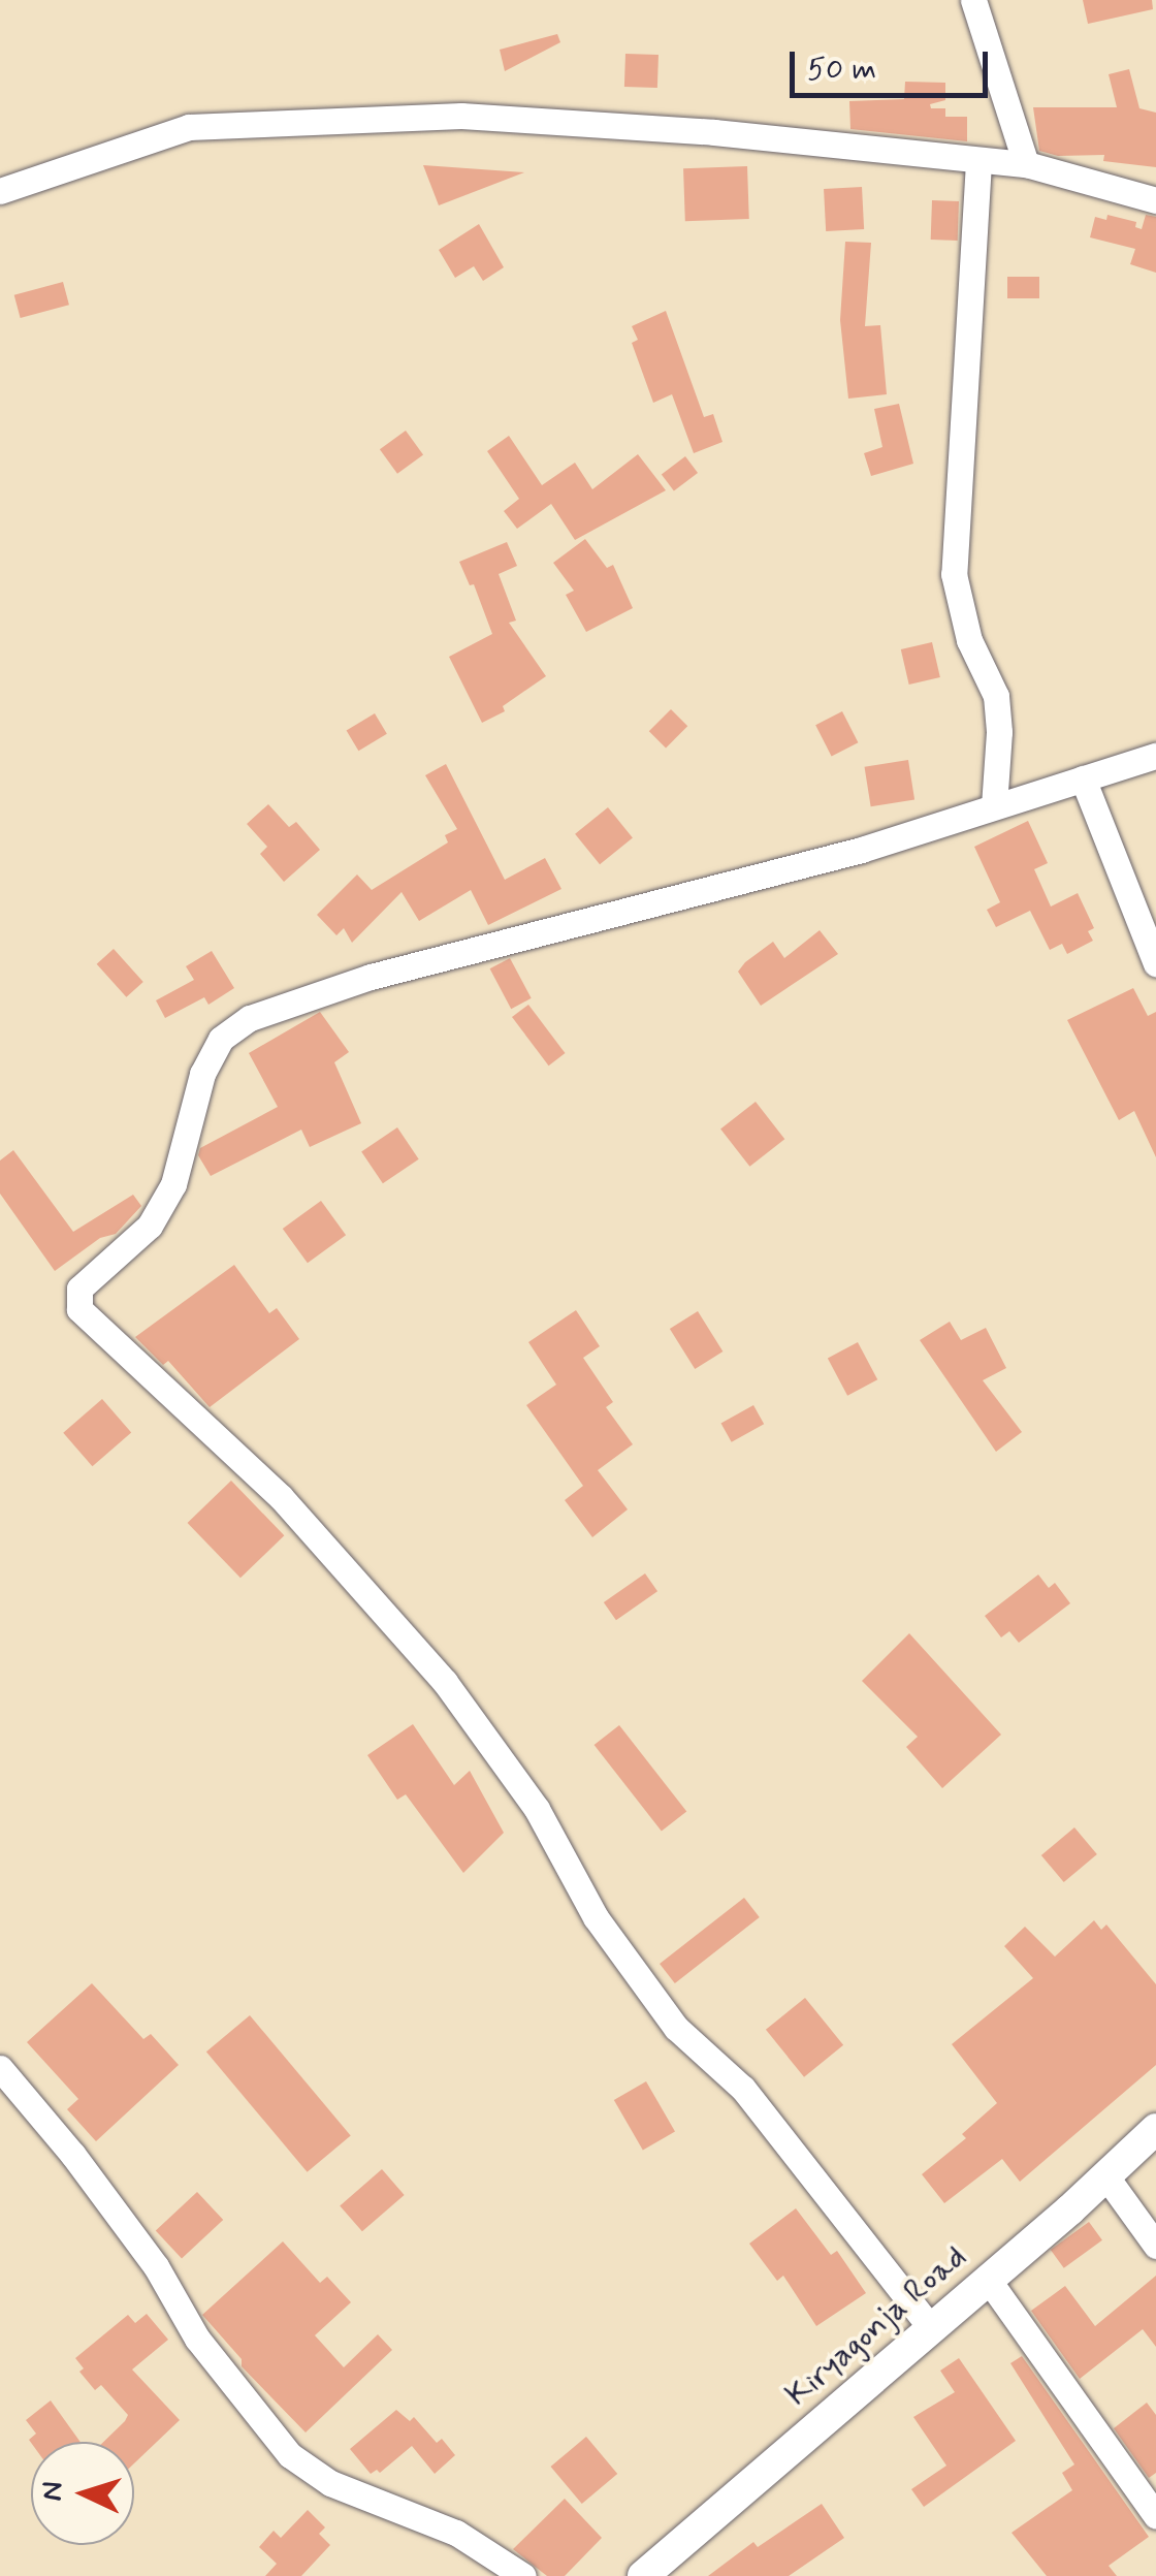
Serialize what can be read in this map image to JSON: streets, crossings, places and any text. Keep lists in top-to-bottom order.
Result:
{
  "streets": {
    "street": ["Kiryagonja Road"]
  },
  "scale_bar": "50 m",
  "north": "left"
}
